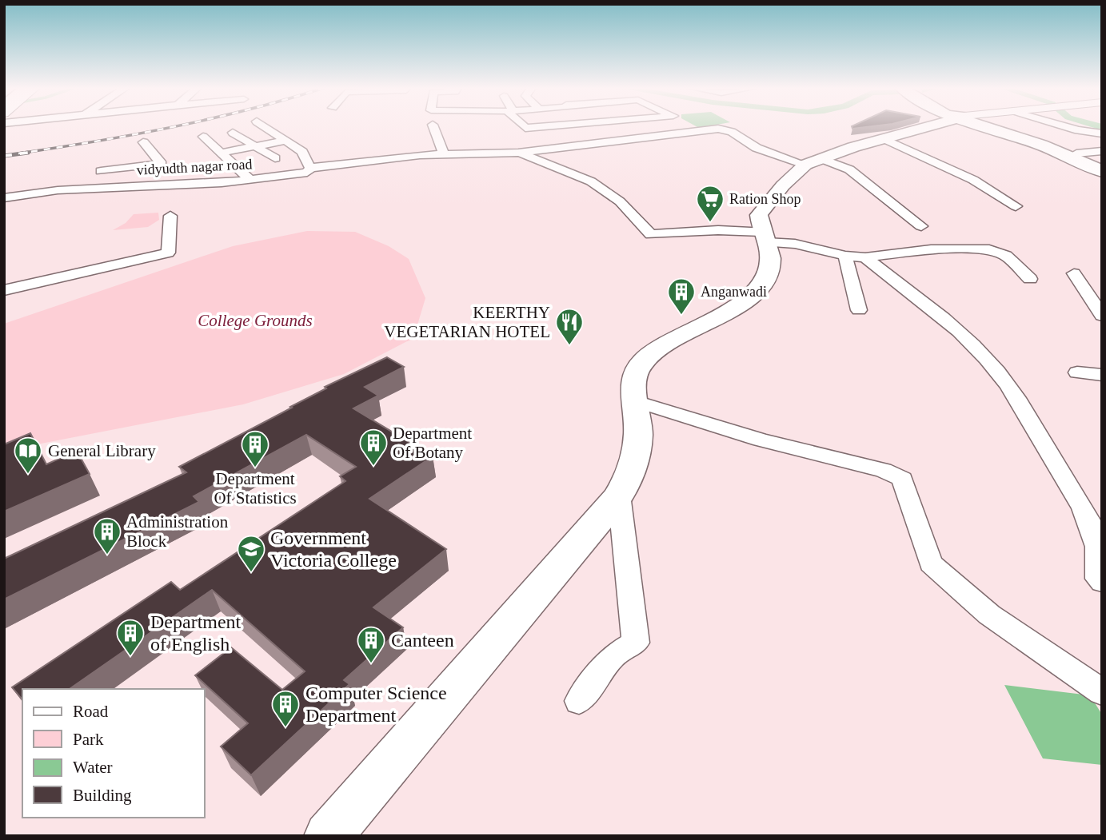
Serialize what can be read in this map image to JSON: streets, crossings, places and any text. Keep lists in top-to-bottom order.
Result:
{
  "streets": {
    "street": ["vidyudth nagar road"]
  },
  "parks": ["College Grounds"],
  "places": {
    "supermarket": ["Ration Shop"],
    "building": [
      "Anganwadi",
      "Department Of Botany",
      "Department Of Statistics",
      "Administration Block",
      "Department of English",
      "Canteen",
      "Computer Science Department"
    ],
    "restaurant": ["KEERTHY VEGETARIAN HOTEL"],
    "library": ["General Library"],
    "school or university": ["Government Victoria College"]
  },
  "legend": [
    "Road",
    "Park",
    "Water",
    "Building"
  ]
}
